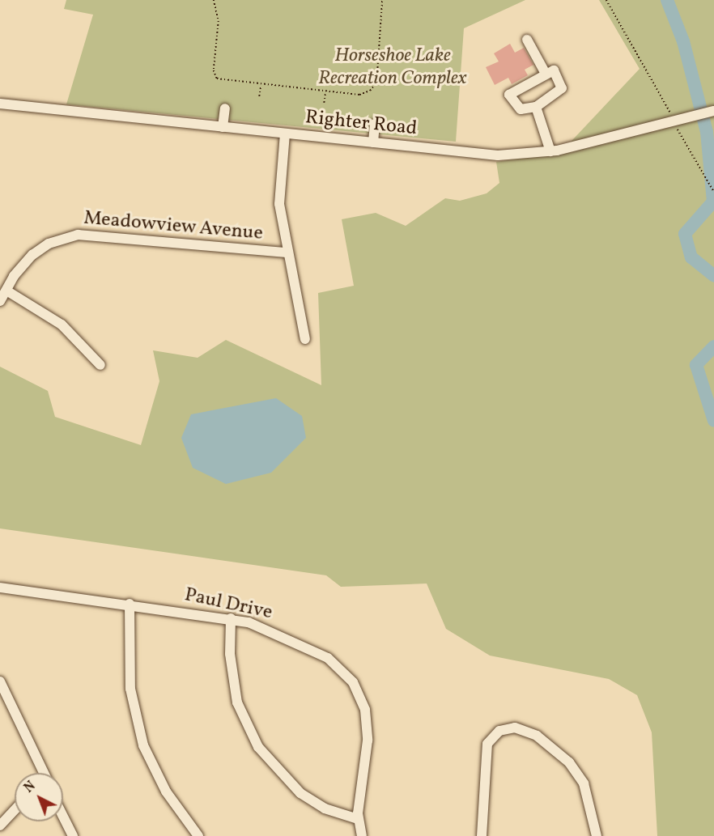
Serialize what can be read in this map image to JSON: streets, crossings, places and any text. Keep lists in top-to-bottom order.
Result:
{
  "streets": {
    "street": ["Righter Road", "Meadowview Avenue", "Paul Drive"]
  },
  "parks": ["Horseshoe Lake Recreation Complex"],
  "north": "top left"
}
